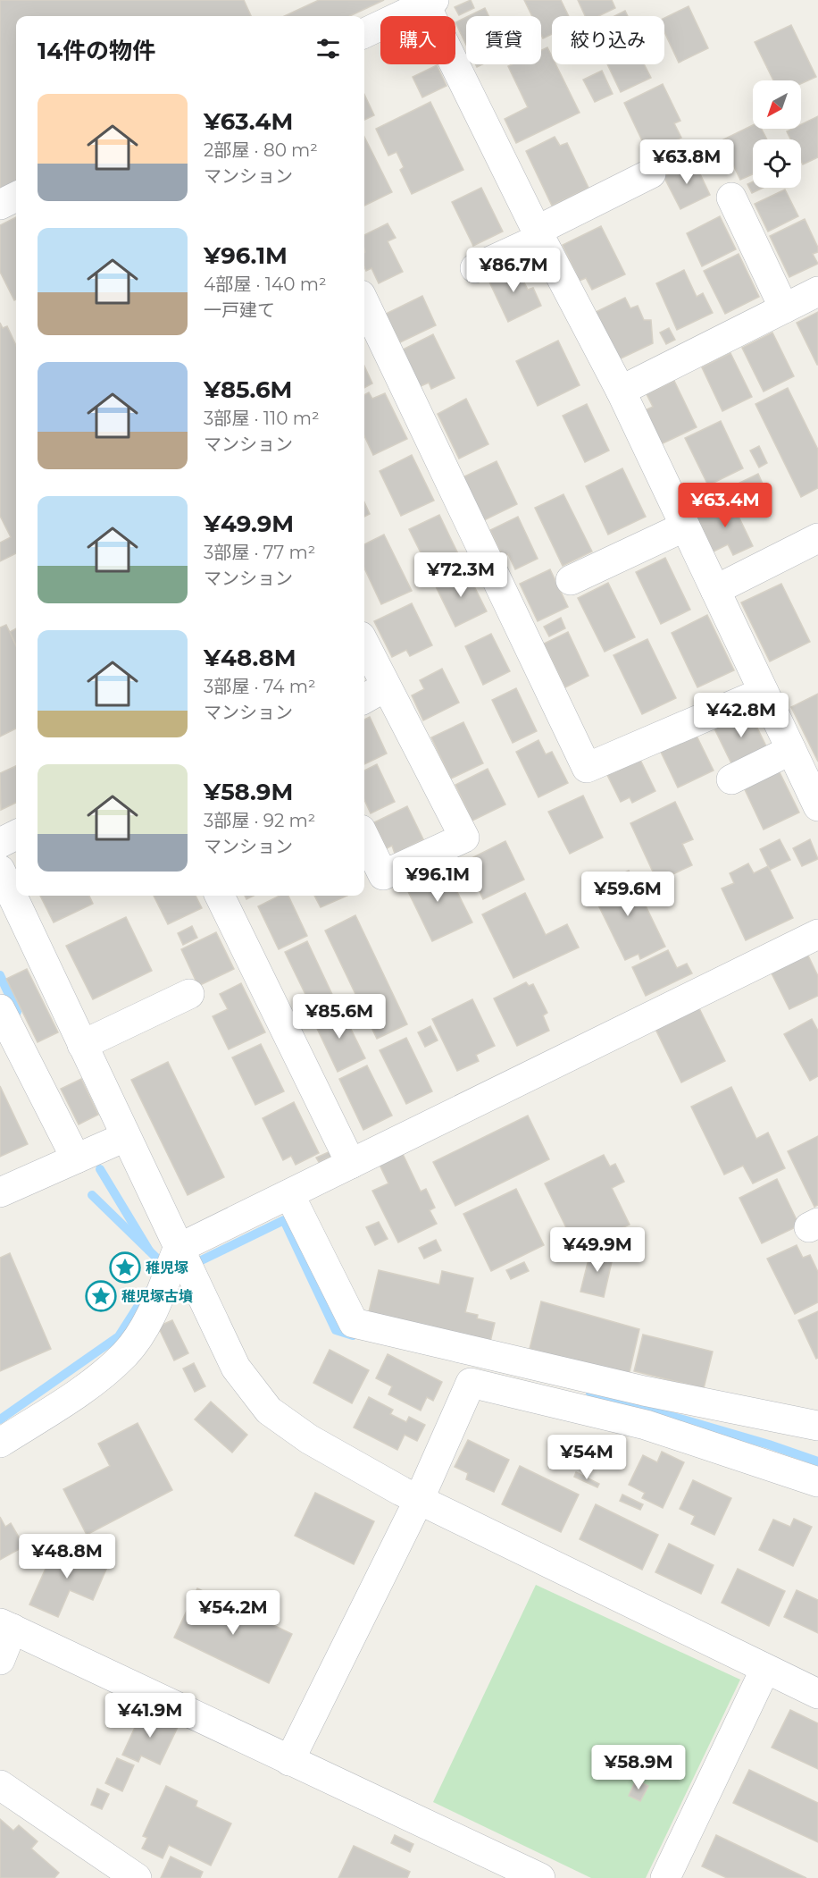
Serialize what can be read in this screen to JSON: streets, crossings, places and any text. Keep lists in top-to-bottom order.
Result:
{
  "places": {
    "place": ["稚児塚", "稚児塚古墳"]
  },
  "north": "bottom left",
  "page": {
    "chip": ["購入", "賃貸", "絞り込み"],
    "heading": "14件の物件",
    "list": [
      {
        "name": "¥63.4M",
        "note": "2部屋 · 80 m² · マンション"
      },
      {
        "name": "¥96.1M",
        "note": "4部屋 · 140 m² · 一戸建て"
      },
      {
        "name": "¥85.6M",
        "note": "3部屋 · 110 m² · マンション"
      },
      {
        "name": "¥49.9M",
        "note": "3部屋 · 77 m² · マンション"
      },
      {
        "name": "¥48.8M",
        "note": "3部屋 · 74 m² · マンション"
      },
      {
        "name": "¥58.9M",
        "note": "3部屋 · 92 m² · マンション"
      }
    ],
    "price": [
      "¥63.8M",
      "¥86.7M",
      "¥63.4M",
      "¥72.3M",
      "¥42.8M",
      "¥96.1M",
      "¥59.6M",
      "¥85.6M",
      "¥49.9M",
      "¥54M",
      "¥48.8M",
      "¥54.2M",
      "¥41.9M",
      "¥58.9M"
    ]
  }
}
